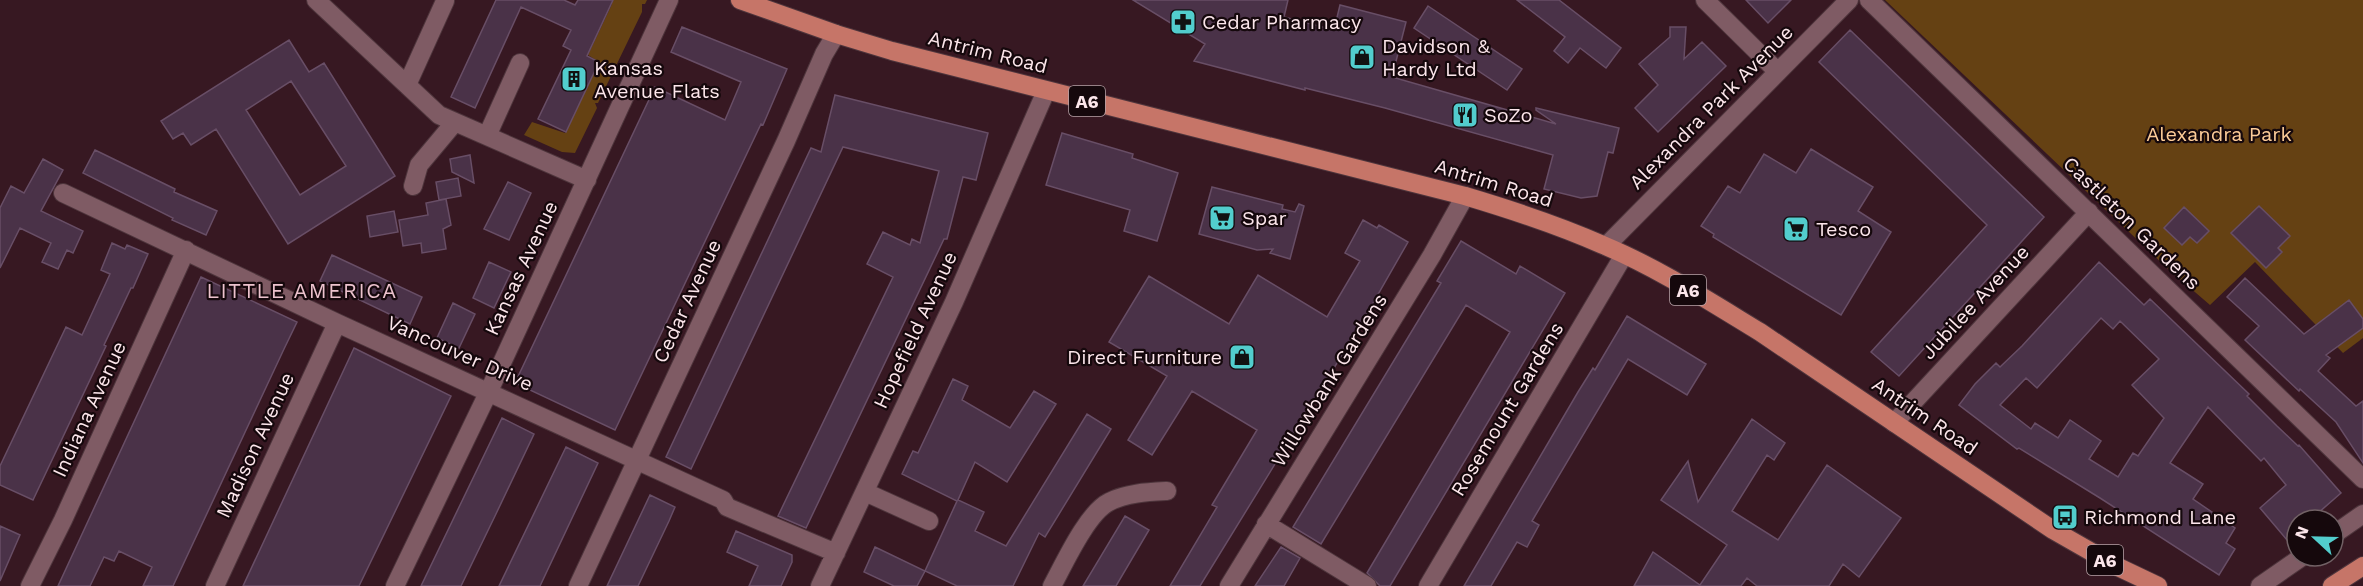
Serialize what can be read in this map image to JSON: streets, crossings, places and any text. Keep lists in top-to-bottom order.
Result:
{
  "streets": {
    "main road": ["Antrim Road", "A6"],
    "street": [
      "Alexandra Park Avenue",
      "Castleton Gardens",
      "Kansas Avenue",
      "Cedar Avenue",
      "Jubilee Avenue",
      "Hopefield Avenue",
      "Vancouver Drive",
      "Willowbank Gardens",
      "Indiana Avenue",
      "Rosemount Gardens",
      "Madison Avenue"
    ]
  },
  "crossings": [
    ["Antrim Road", "Alexandra Park Avenue"],
    ["Antrim Road", "Cedar Avenue"],
    ["Antrim Road", "Jubilee Avenue"],
    ["Antrim Road", "Hopefield Avenue"],
    ["Antrim Road", "Willowbank Gardens"],
    ["Antrim Road", "Rosemount Gardens"],
    ["Castleton Gardens", "Jubilee Avenue"],
    ["Kansas Avenue", "Vancouver Drive"],
    ["Cedar Avenue", "Vancouver Drive"],
    ["Hopefield Avenue", "Vancouver Drive"],
    ["Vancouver Drive", "Indiana Avenue"],
    ["Vancouver Drive", "Madison Avenue"]
  ],
  "districts": ["LITTLE AMERICA"],
  "parks": ["Alexandra Park"],
  "places": {
    "pharmacy": ["Cedar Pharmacy"],
    "shop": ["Davidson & Hardy Ltd", "Direct Furniture"],
    "building": ["Kansas Avenue Flats"],
    "restaurant": ["SoZo"],
    "supermarket": ["Spar", "Tesco"],
    "bus stop": ["Richmond Lane"]
  },
  "north": "left"
}
